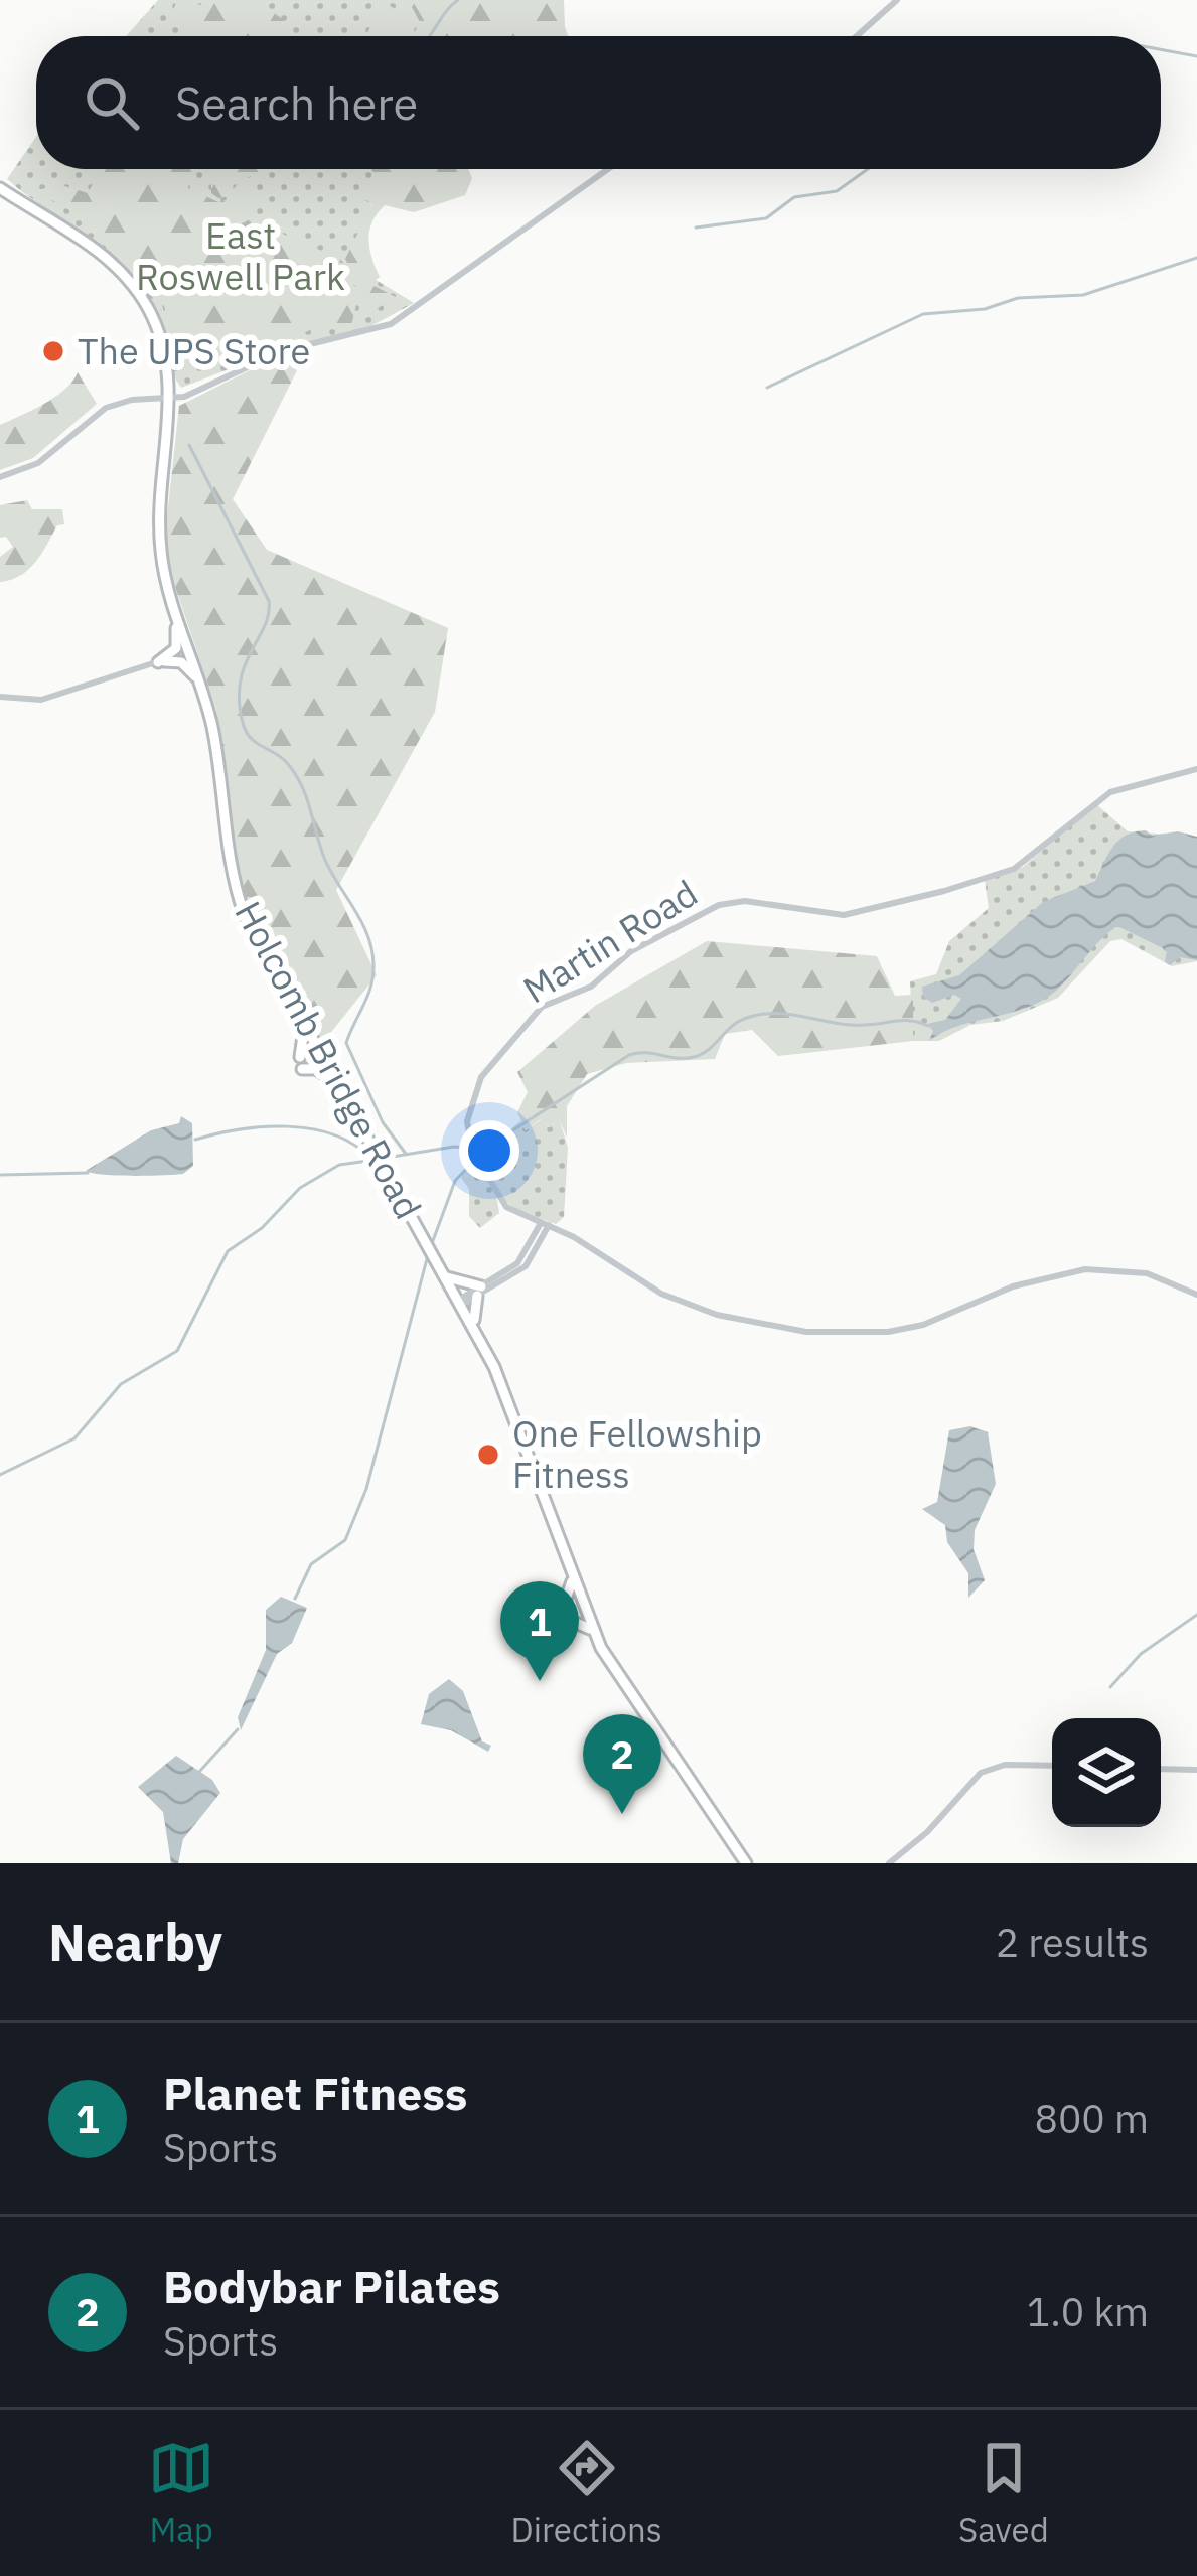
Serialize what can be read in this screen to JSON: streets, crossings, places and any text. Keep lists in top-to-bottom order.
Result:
{
  "streets": {
    "main road": ["Holcomb Bridge Road"],
    "street": ["Martin Road"]
  },
  "parks": ["East Roswell Park"],
  "places": ["The UPS Store", "One Fellowship Fitness"],
  "page": {
    "search": "Search here",
    "pins": ["1", "2"],
    "heading": ["Nearby", "2 results"],
    "list": [
      {
        "mark": "1",
        "name": "Planet Fitness",
        "note": "Sports",
        "value": "800 m"
      },
      {
        "mark": "2",
        "name": "Bodybar Pilates",
        "note": "Sports",
        "value": "1.0 km"
      }
    ],
    "nav": ["Map", "Directions", "Saved"]
  }
}
